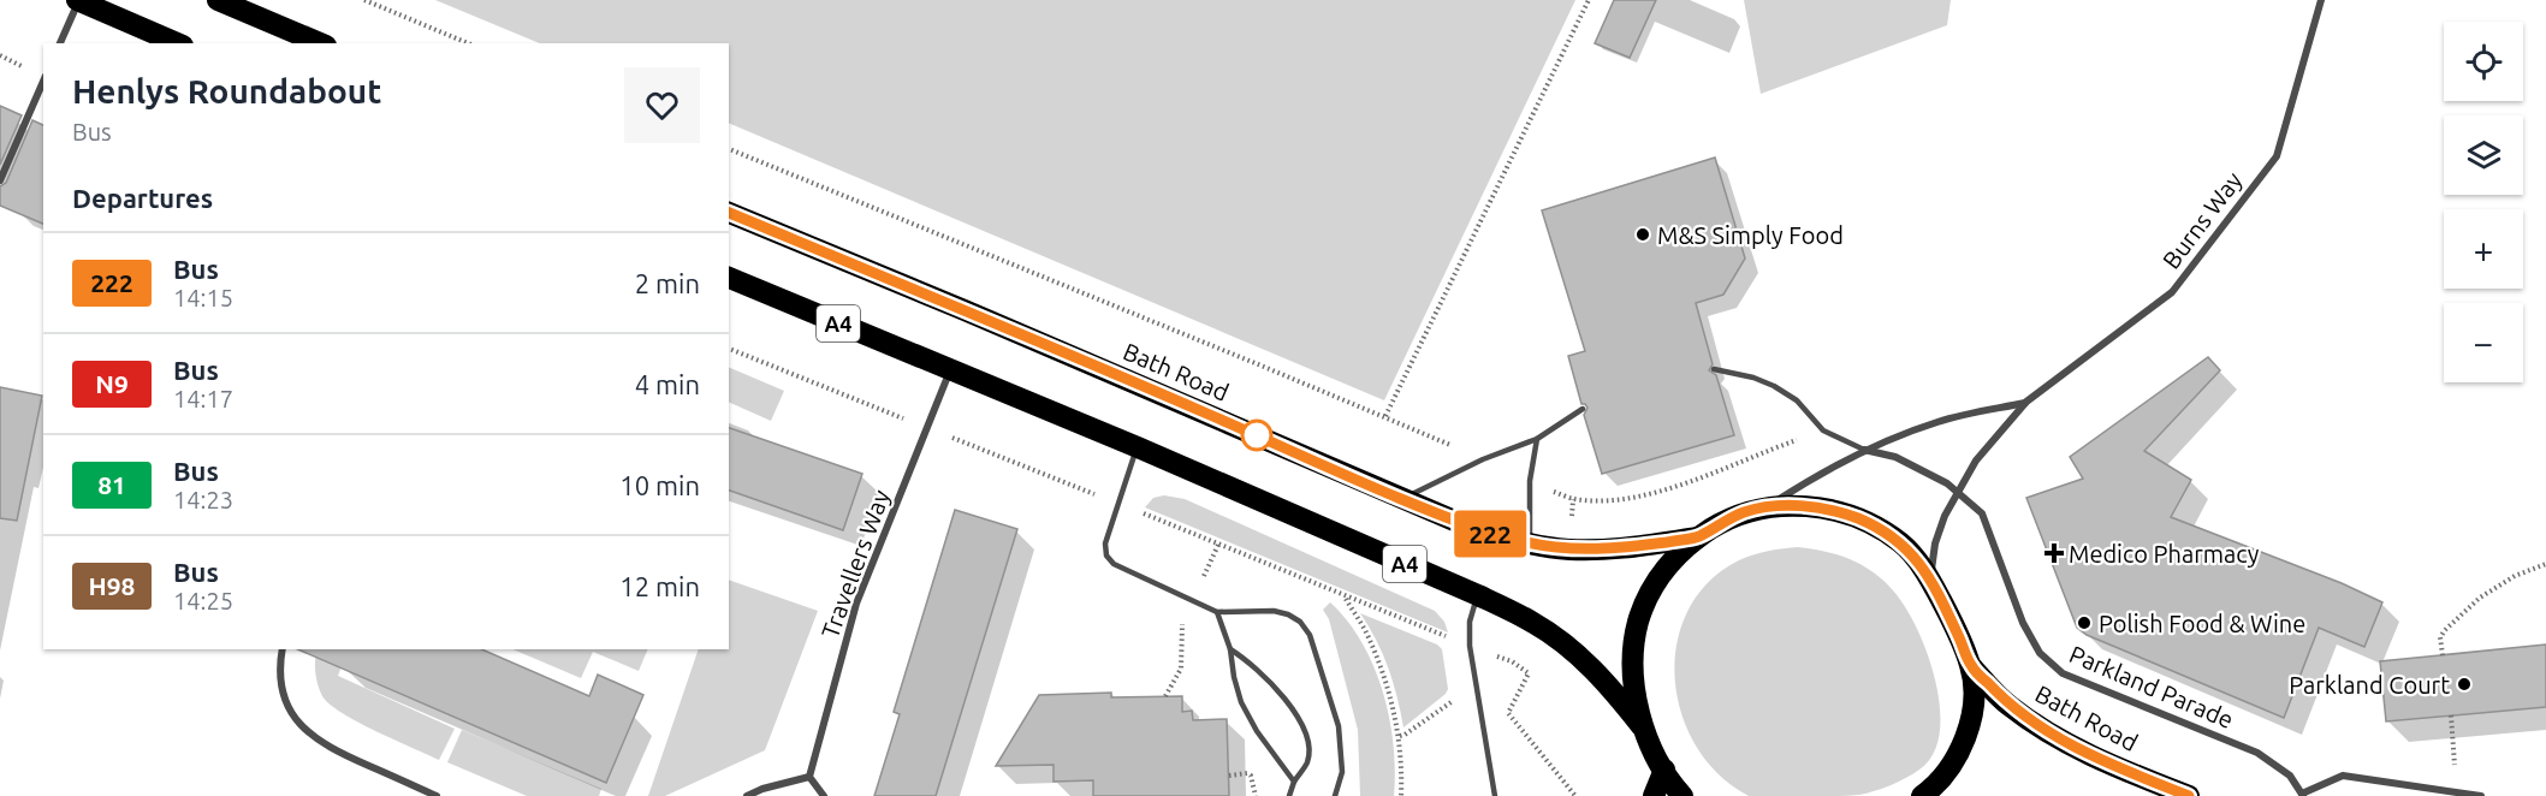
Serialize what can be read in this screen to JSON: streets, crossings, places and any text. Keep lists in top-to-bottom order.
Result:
{
  "streets": {
    "highway": ["A4", "Bath Road"],
    "street": ["Burns Way", "Travellers Way", "Parkland Parade"]
  },
  "crossings": [
    ["Burns Way", "Parkland Parade"],
    ["A4", "Travellers Way"]
  ],
  "places": {
    "other": ["M&S Simply Food", "Polish Food & Wine", "Parkland Court"],
    "health": ["Medico Pharmacy"]
  },
  "lines": ["bus line 222"],
  "page": {
    "on_map": "222",
    "map_buttons": ["+", "−"],
    "heading": [
      ["Henlys Roundabout", "Bus"],
      "Departures"
    ],
    "list": [
      {
        "mark": "222",
        "name": "Bus",
        "note": "14:15",
        "value": "2 min"
      },
      {
        "mark": "N9",
        "name": "Bus",
        "note": "14:17",
        "value": "4 min"
      },
      {
        "mark": "81",
        "name": "Bus",
        "note": "14:23",
        "value": "10 min"
      },
      {
        "mark": "H98",
        "name": "Bus",
        "note": "14:25",
        "value": "12 min"
      }
    ]
  }
}
